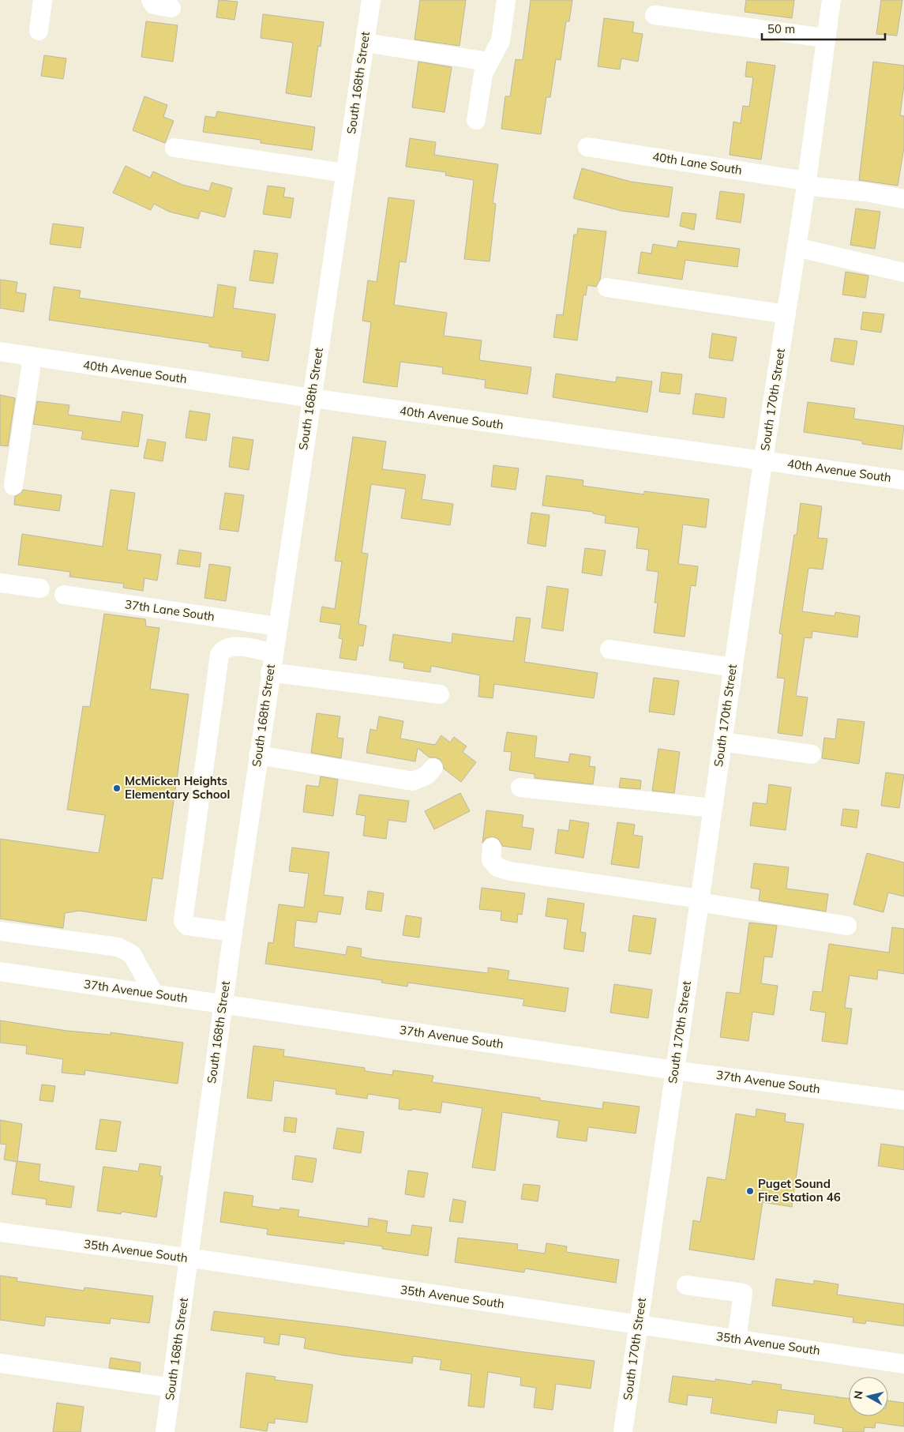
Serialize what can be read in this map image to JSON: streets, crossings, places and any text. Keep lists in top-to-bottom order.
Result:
{
  "streets": {
    "street": [
      "South 168th Street",
      "40th Lane South",
      "40th Avenue South",
      "South 170th Street",
      "37th Lane South",
      "37th Avenue South",
      "35th Avenue South"
    ]
  },
  "crossings": [
    ["South 168th Street", "40th Avenue South"],
    ["South 168th Street", "37th Lane South"],
    ["South 168th Street", "37th Avenue South"],
    ["South 168th Street", "35th Avenue South"],
    ["40th Lane South", "South 170th Street"],
    ["40th Avenue South", "South 170th Street"],
    ["South 170th Street", "37th Avenue South"],
    ["South 170th Street", "35th Avenue South"]
  ],
  "places": ["McMicken Heights Elementary School", "Puget Sound Fire Station 46"],
  "scale_bar": "50 m",
  "north": "left"
}
